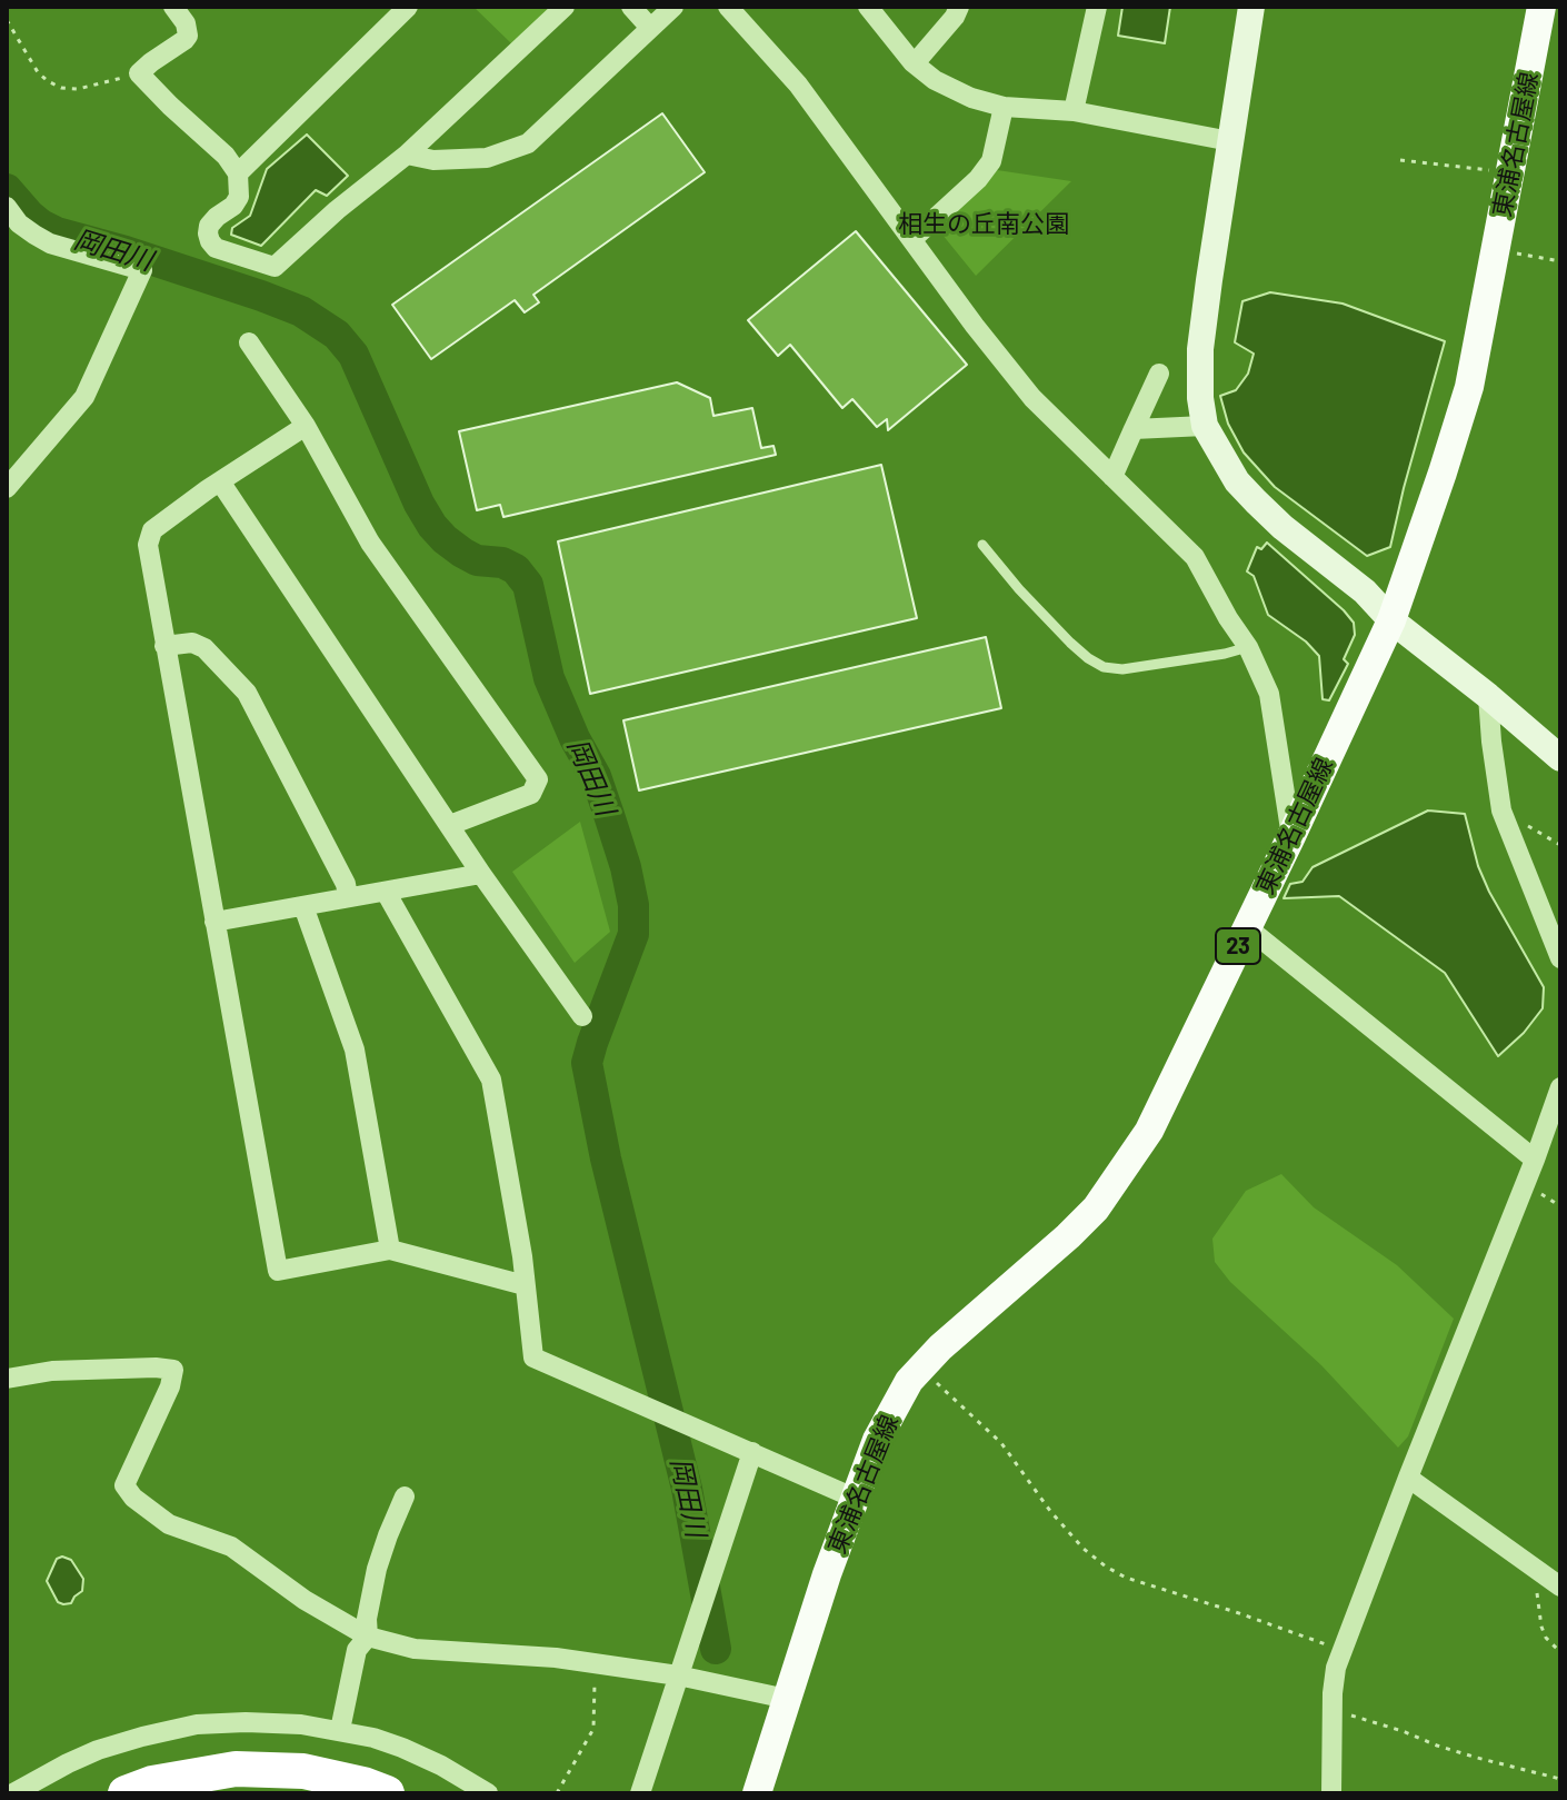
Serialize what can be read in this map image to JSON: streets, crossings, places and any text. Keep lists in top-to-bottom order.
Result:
{
  "streets": {
    "main road": ["東浦名古屋線", "23"]
  },
  "water": ["岡田川"],
  "parks": ["相生の丘南公園"]
}
